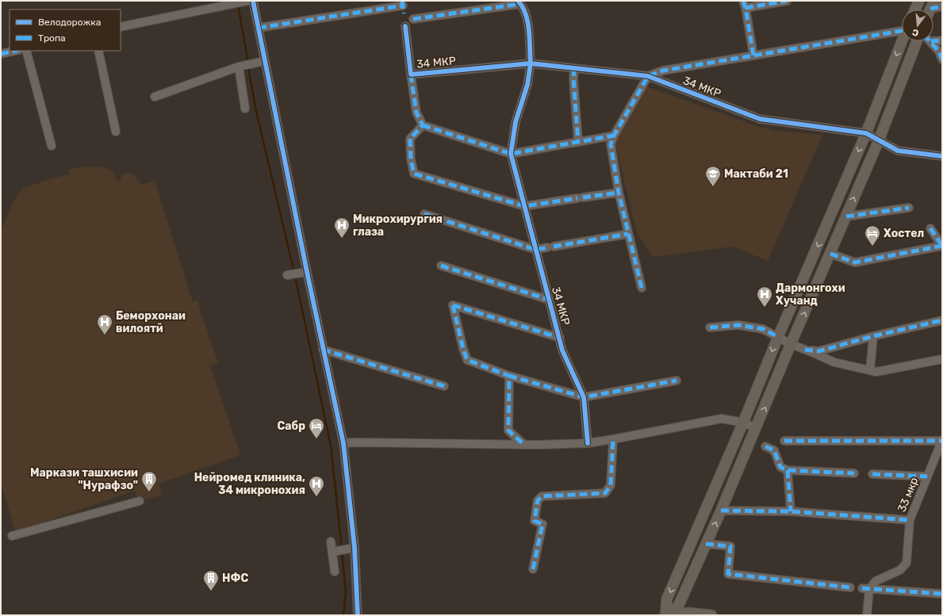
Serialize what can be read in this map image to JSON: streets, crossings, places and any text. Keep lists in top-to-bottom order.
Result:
{
  "streets": {
    "street": ["34 МКР", "33 мкр"]
  },
  "places": {
    "school or university": ["Мактаби 21"],
    "hospital": [
      "Микрохирургия глаза",
      "Дармонгохи Хучанд",
      "Беморхонаи вилоятй",
      "Нейромед клиника, 34 микронохия"
    ],
    "hotel": ["Хостел", "Сабр"],
    "building": ["Маркази ташхисии \"Нурафзо\"", "НФС"]
  },
  "legend": ["Велодорожка", "Тропа"],
  "north": "bottom"
}
